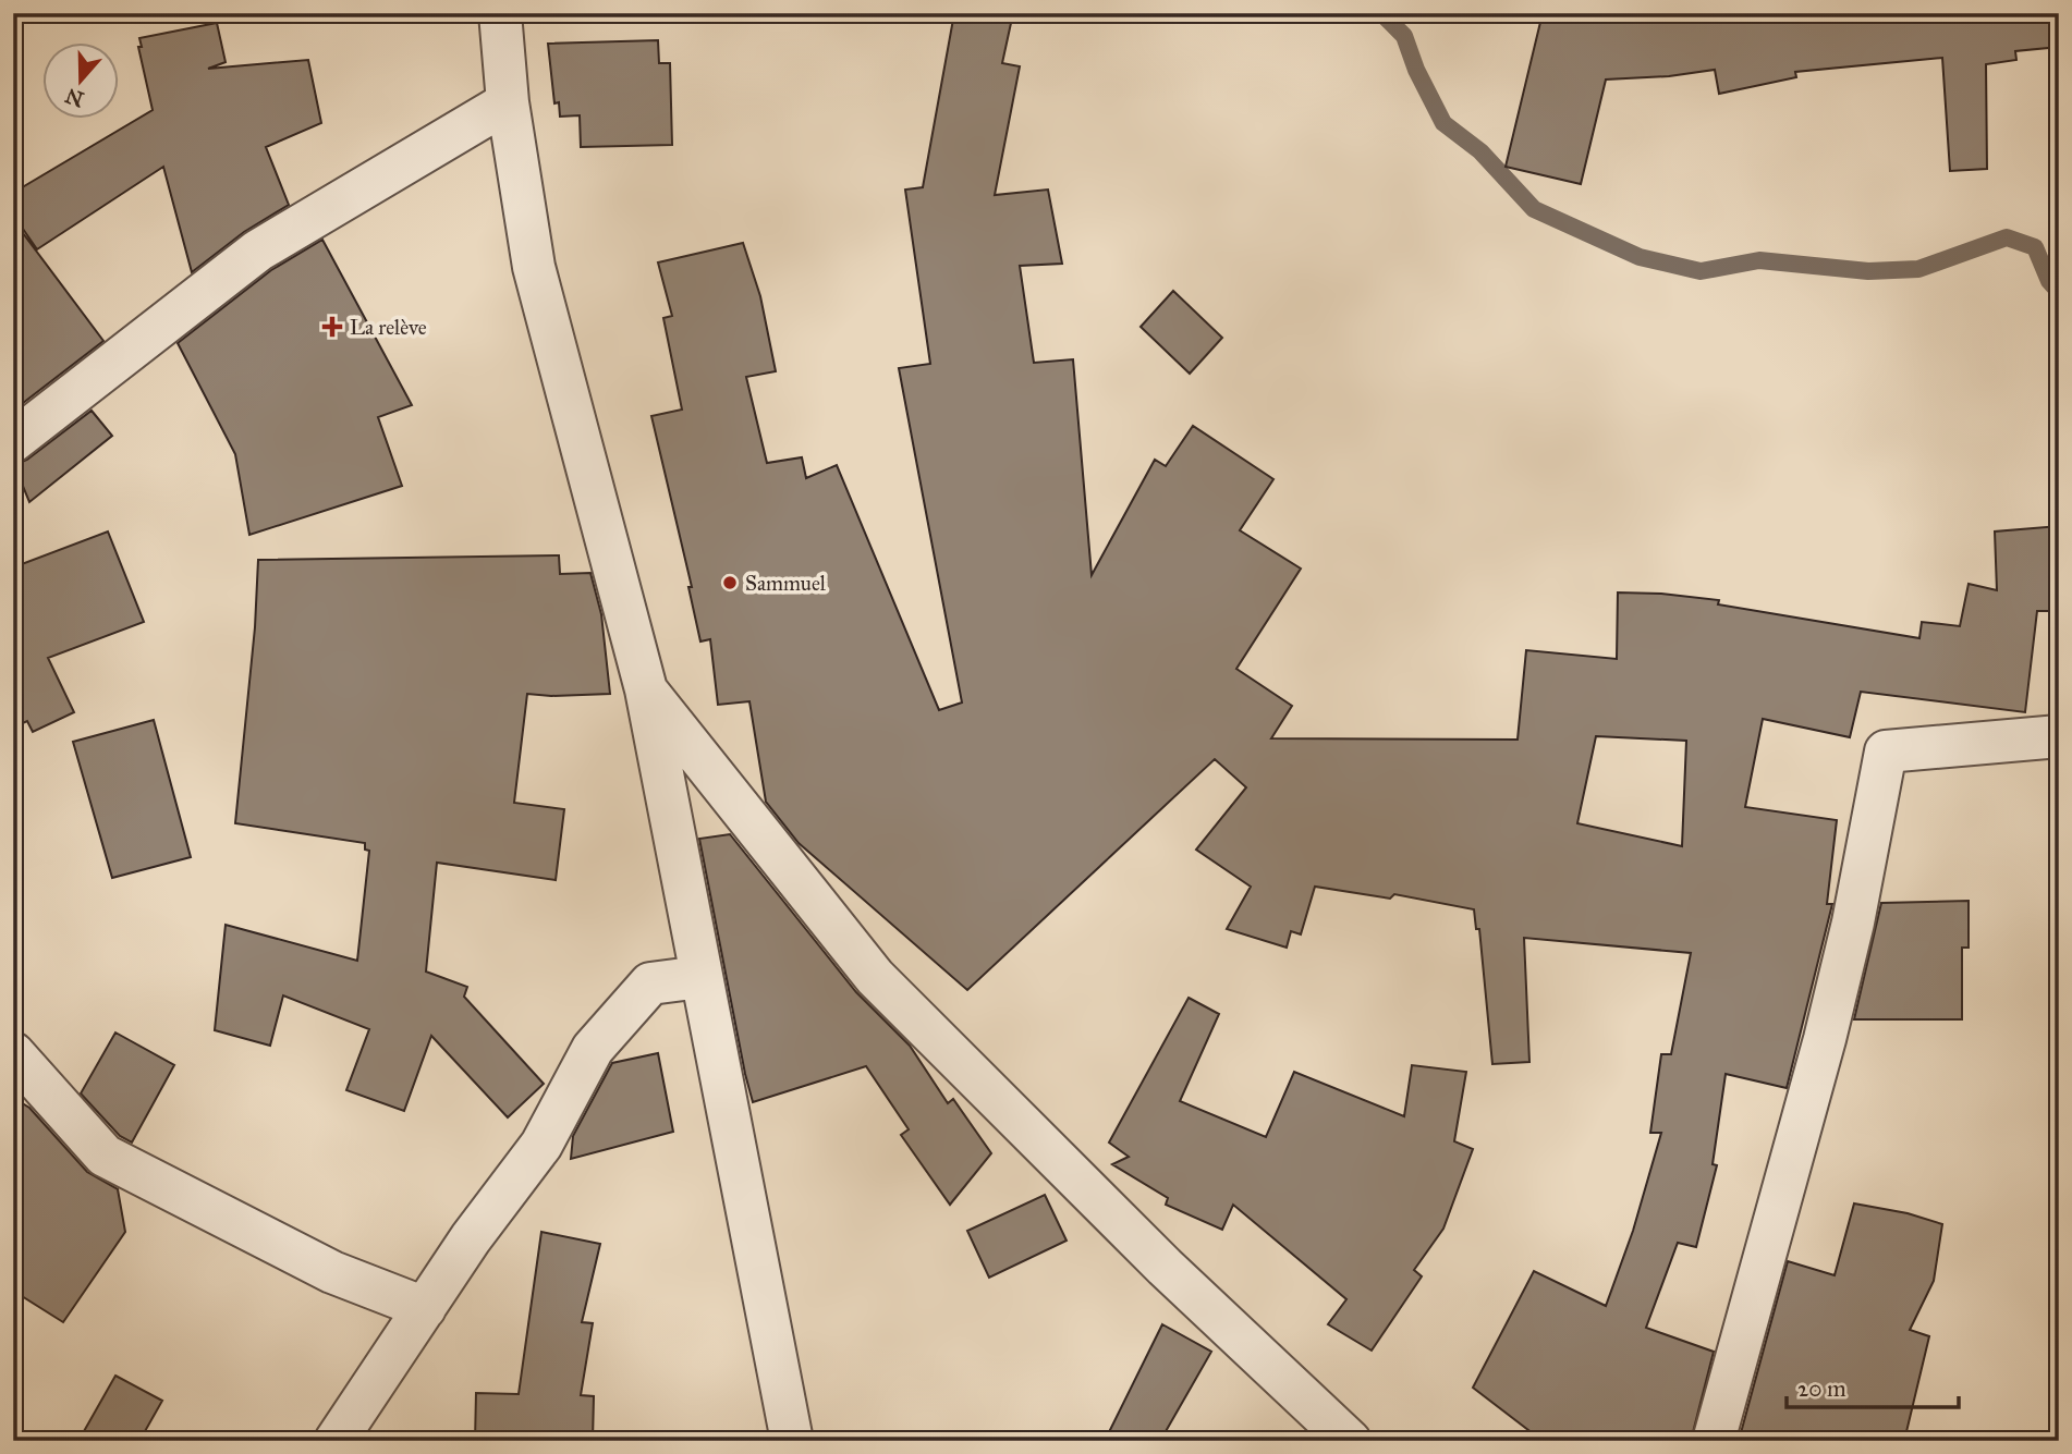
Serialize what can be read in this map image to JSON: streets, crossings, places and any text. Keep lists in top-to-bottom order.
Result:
{
  "places": {
    "health": ["La relève"],
    "other": ["Sammuel"]
  },
  "scale_bar": "20 m",
  "north": "bottom"
}
